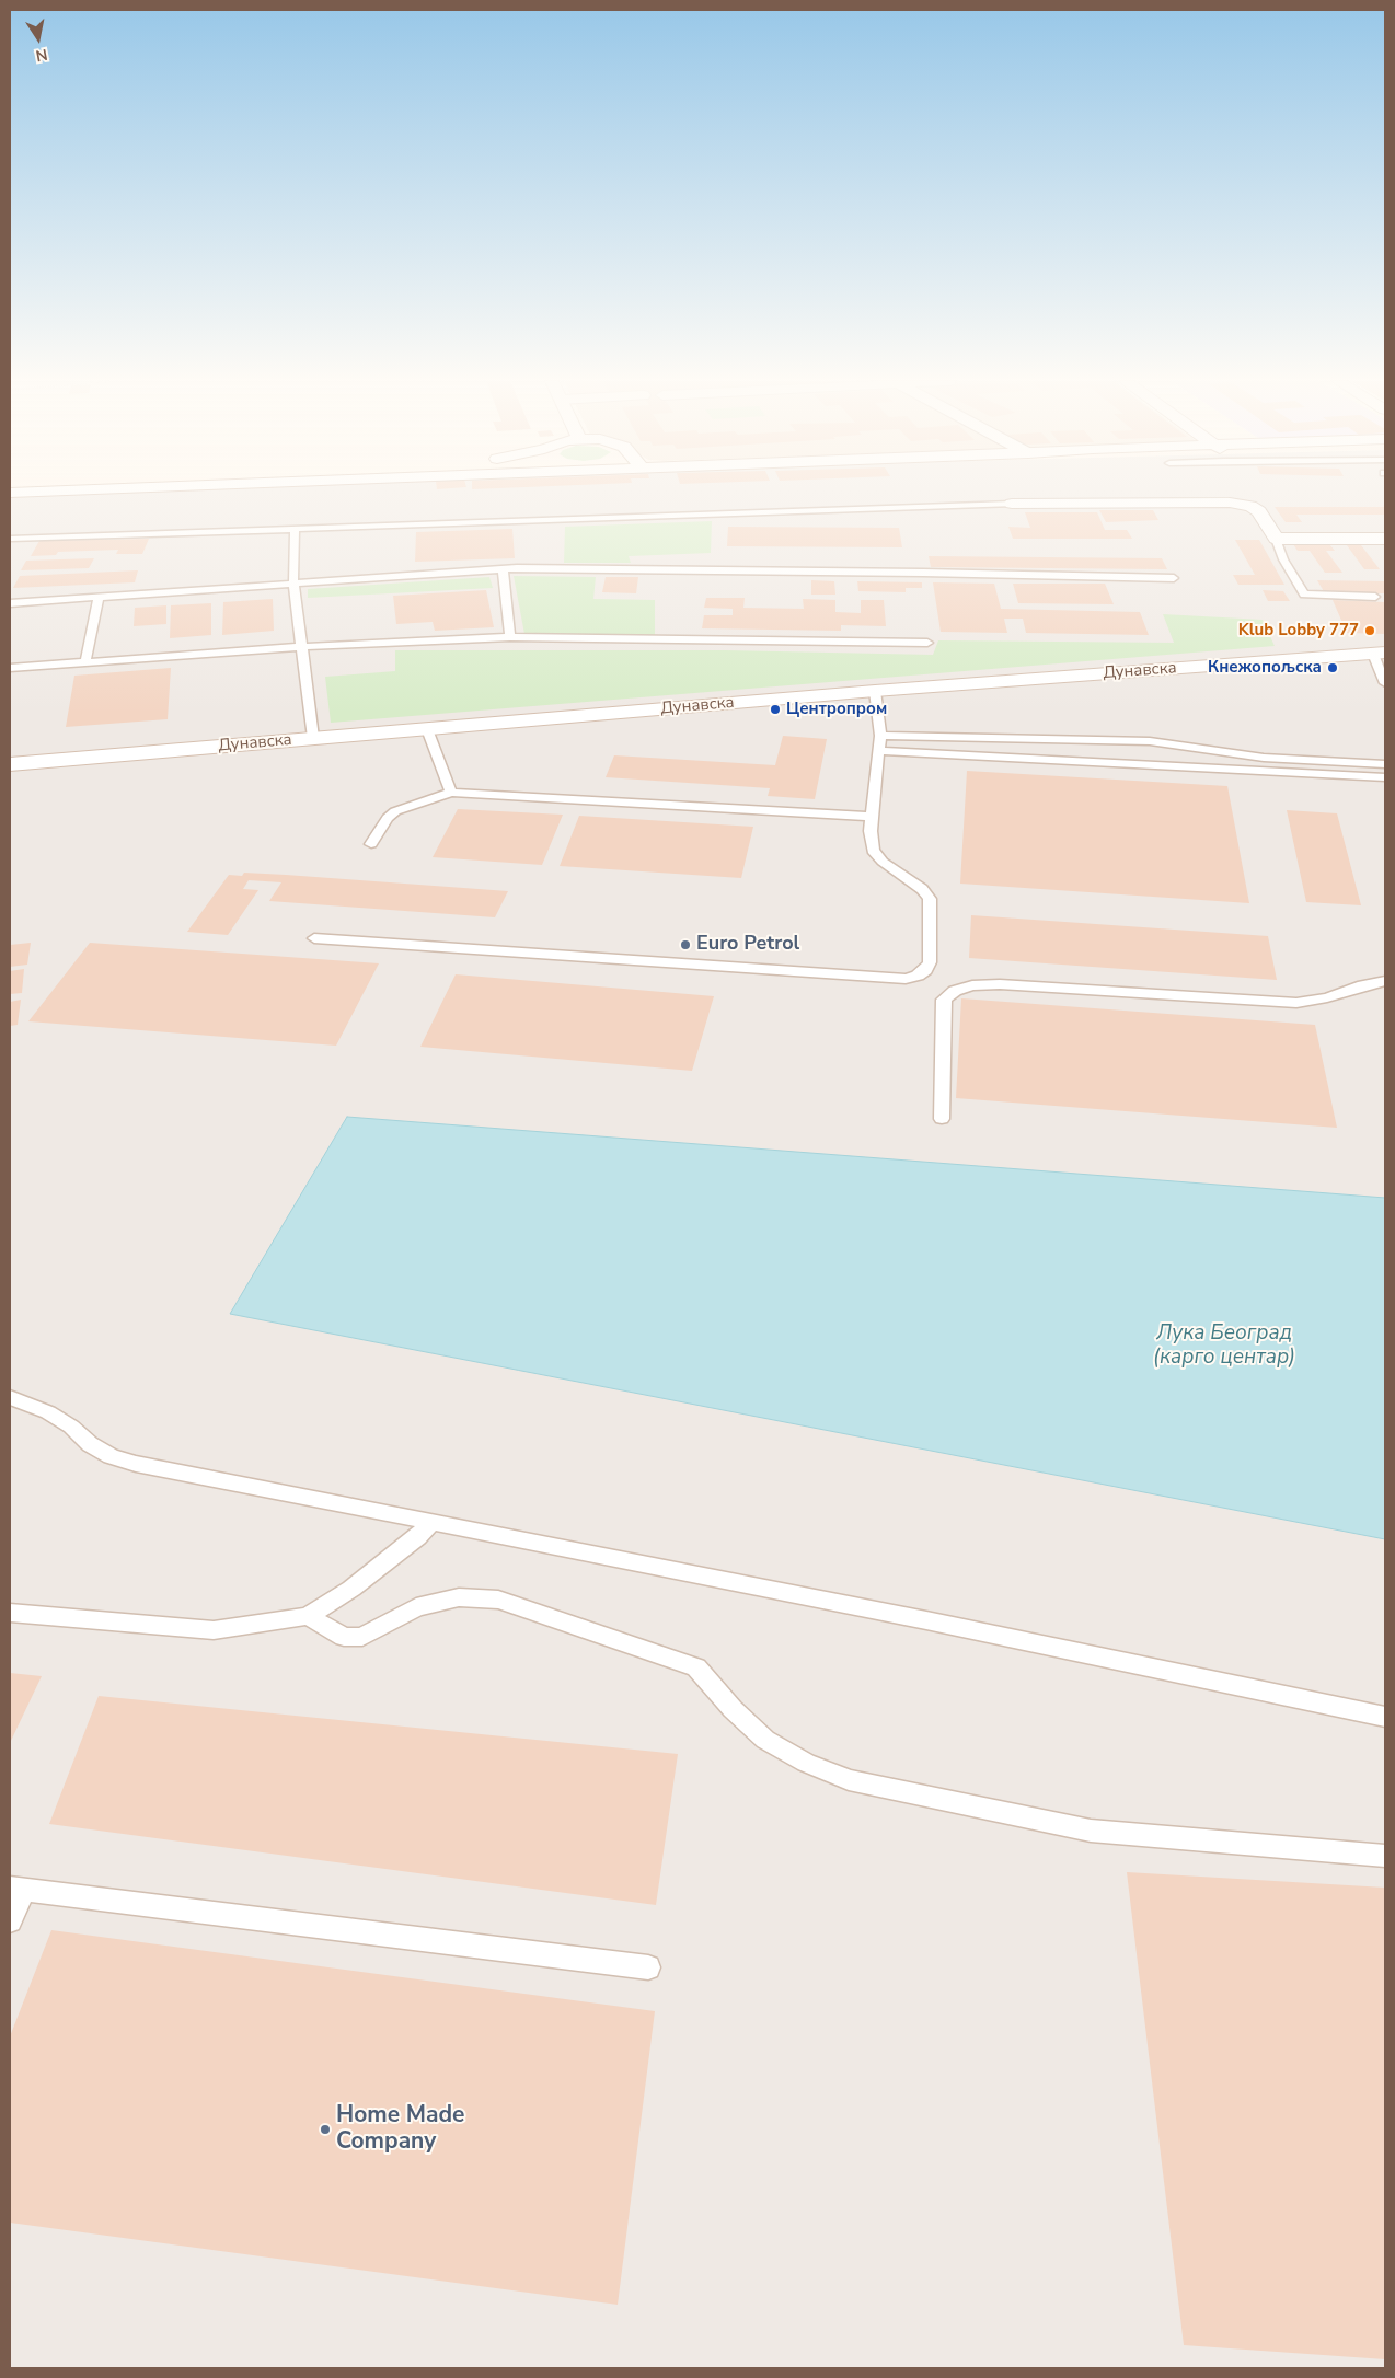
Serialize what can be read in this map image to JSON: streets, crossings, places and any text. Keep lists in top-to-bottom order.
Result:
{
  "streets": {
    "street": ["Дунавска"]
  },
  "water": ["Лука Београд (карго центар)"],
  "places": [
    "Klub Lobby 777",
    "Кнежопољска",
    "Центропром",
    "Euro Petrol",
    "Home Made Company"
  ],
  "north": "bottom"
}
